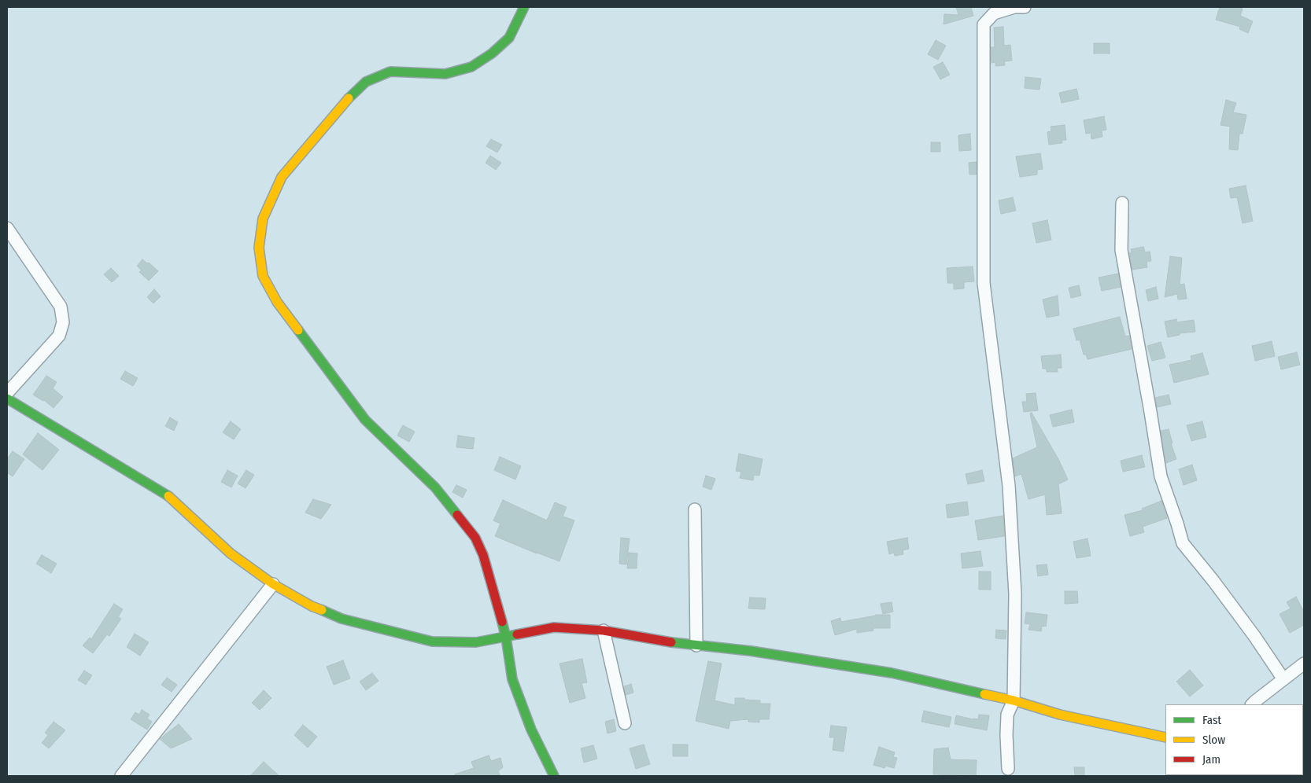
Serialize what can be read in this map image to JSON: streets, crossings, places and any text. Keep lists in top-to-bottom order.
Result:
{
  "legend": ["Fast", "Slow", "Jam"]
}
